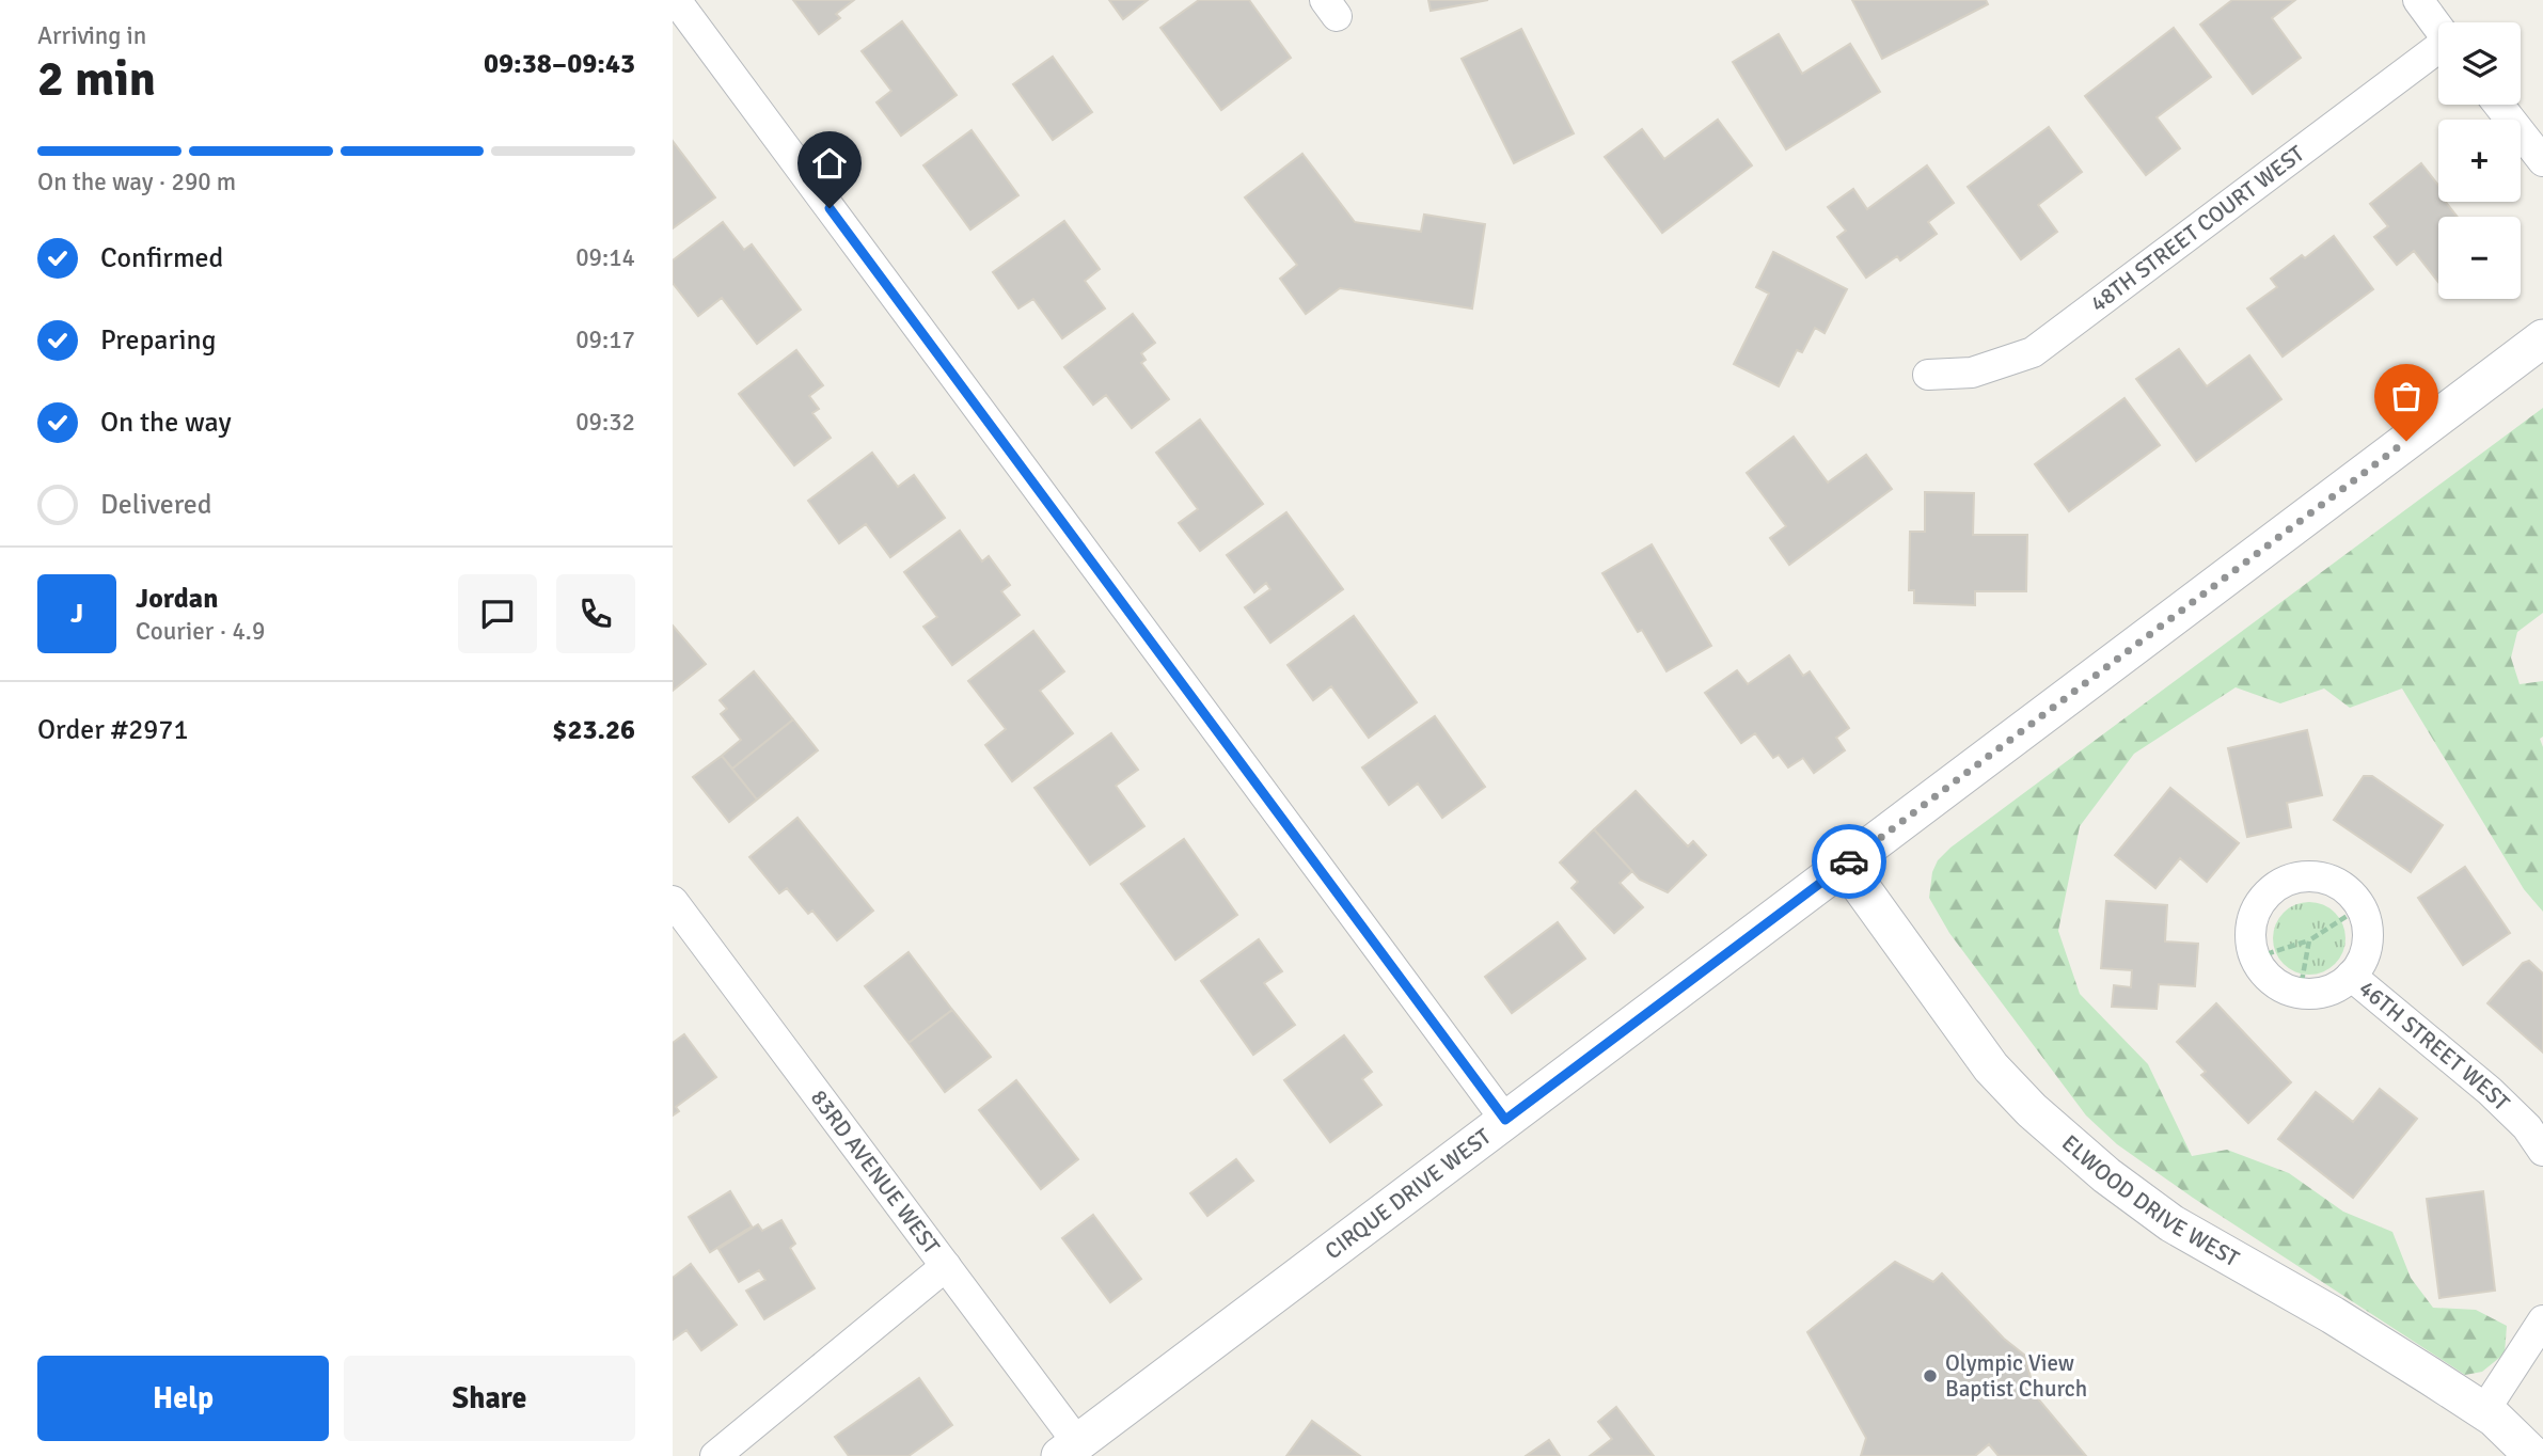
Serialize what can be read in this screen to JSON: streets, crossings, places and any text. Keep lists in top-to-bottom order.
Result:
{
  "streets": {
    "street": [
      "48TH STREET COURT WEST",
      "46TH STREET WEST",
      "83RD AVENUE WEST",
      "CIRQUE DRIVE WEST",
      "ELWOOD DRIVE WEST"
    ]
  },
  "crossings": [
    ["83RD AVENUE WEST", "CIRQUE DRIVE WEST"],
    ["CIRQUE DRIVE WEST", "ELWOOD DRIVE WEST"]
  ],
  "places": ["Olympic View Baptist Church"],
  "page": {
    "heading": ["2 min", "Arriving in", "09:38–09:43"],
    "panel": [
      "Jordan",
      "Courier · 4.9",
      "Order #2971",
      "$23.26"
    ],
    "map_buttons": ["+", "−"],
    "bar": "On the way · 290 m",
    "list": [
      ["Confirmed", "09:14"],
      ["Preparing", "09:17"],
      ["On the way", "09:32"],
      "Delivered"
    ],
    "round": "J",
    "buttons": ["Help", "Share"]
  }
}
